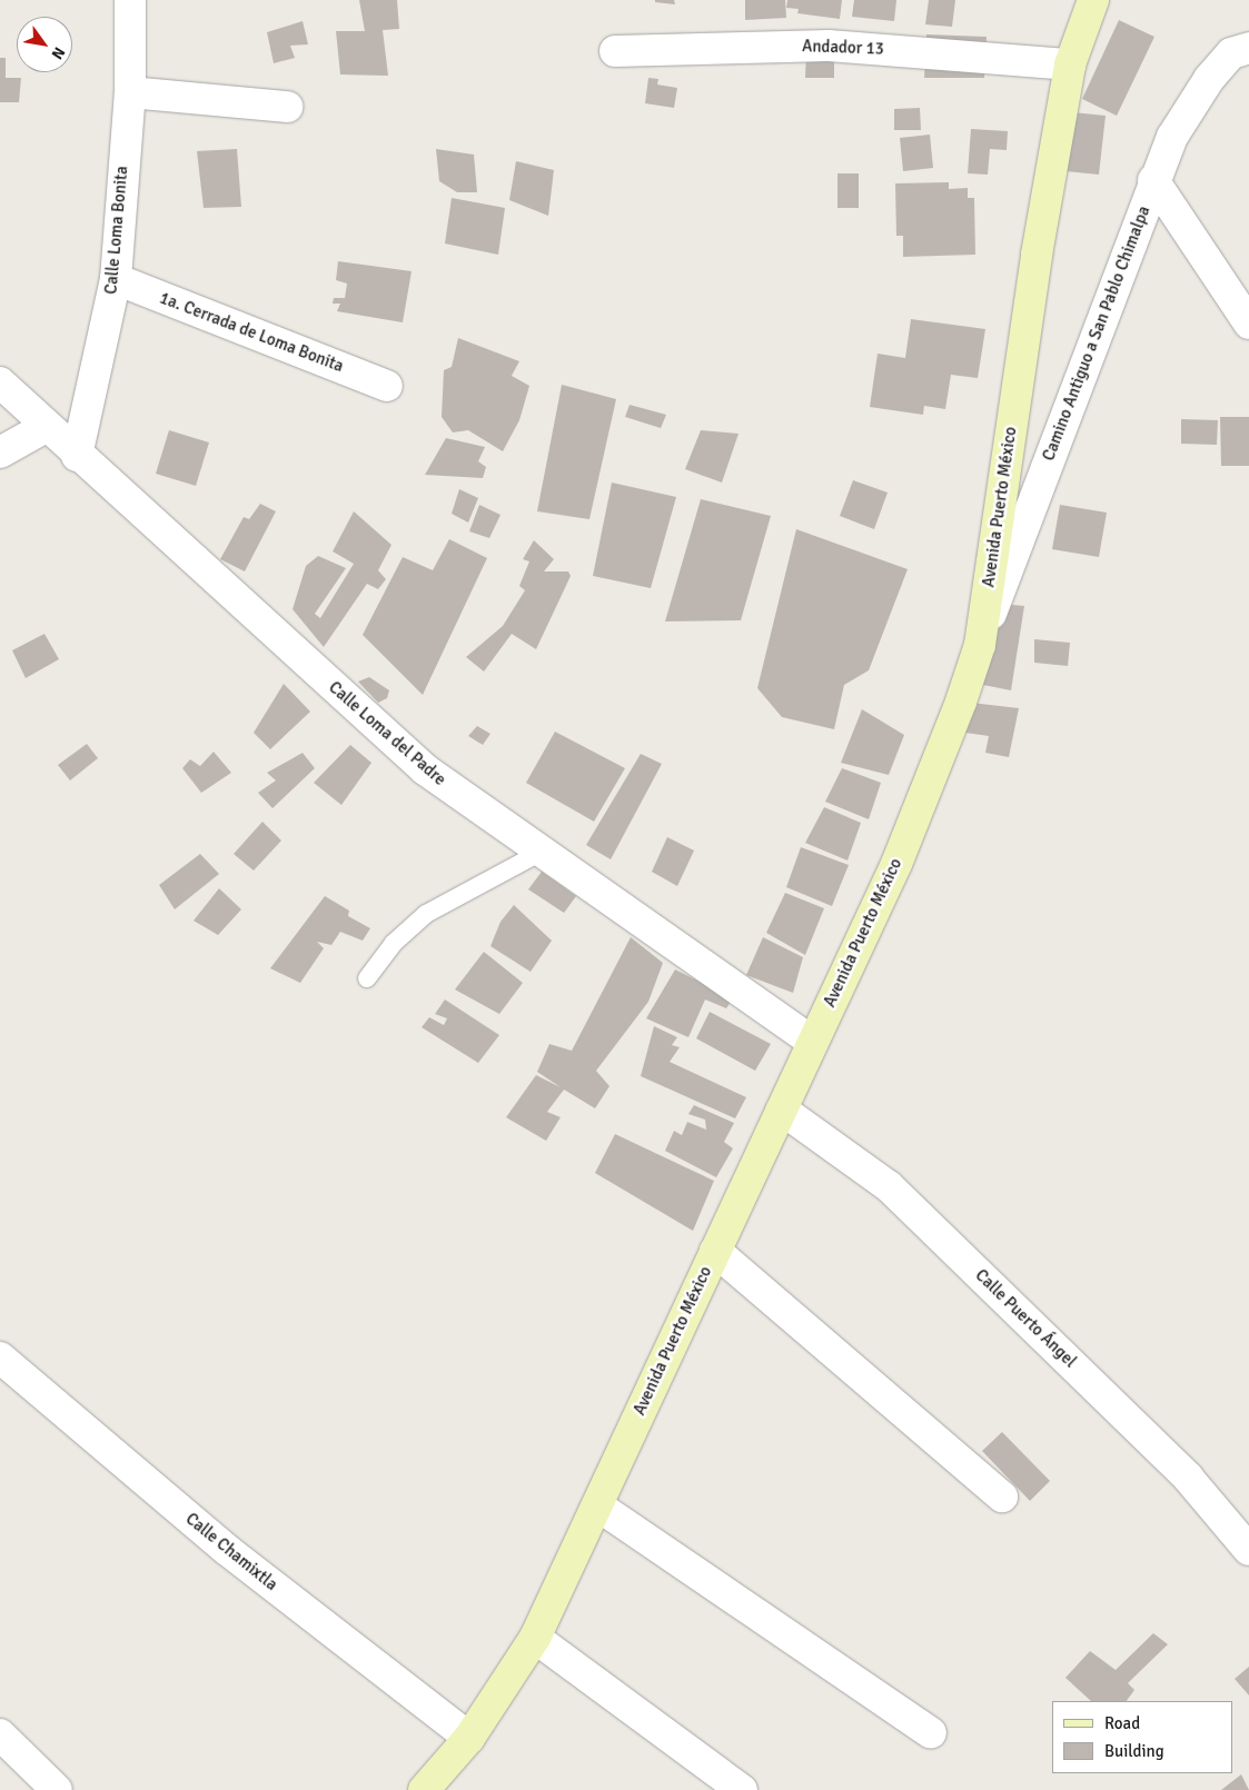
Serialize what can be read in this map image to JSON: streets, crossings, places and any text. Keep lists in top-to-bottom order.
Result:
{
  "streets": {
    "main road": ["Avenida Puerto México"],
    "street": [
      "Andador 13",
      "Calle Loma Bonita",
      "1a. Cerrada de Loma Bonita",
      "Camino Antiguo a San Pablo Chimalpa",
      "Calle Loma del Padre",
      "Calle Puerto Ángel",
      "Calle Chamixtla"
    ]
  },
  "crossings": [
    ["Andador 13", "Avenida Puerto México"],
    ["Calle Loma Bonita", "1a. Cerrada de Loma Bonita"],
    ["Calle Loma Bonita", "Calle Loma del Padre"],
    ["Camino Antiguo a San Pablo Chimalpa", "Avenida Puerto México"],
    ["Avenida Puerto México", "Calle Loma del Padre"],
    ["Avenida Puerto México", "Calle Puerto Ángel"],
    ["Avenida Puerto México", "Calle Chamixtla"]
  ],
  "legend": ["Road", "Building"],
  "north": "bottom right"
}
